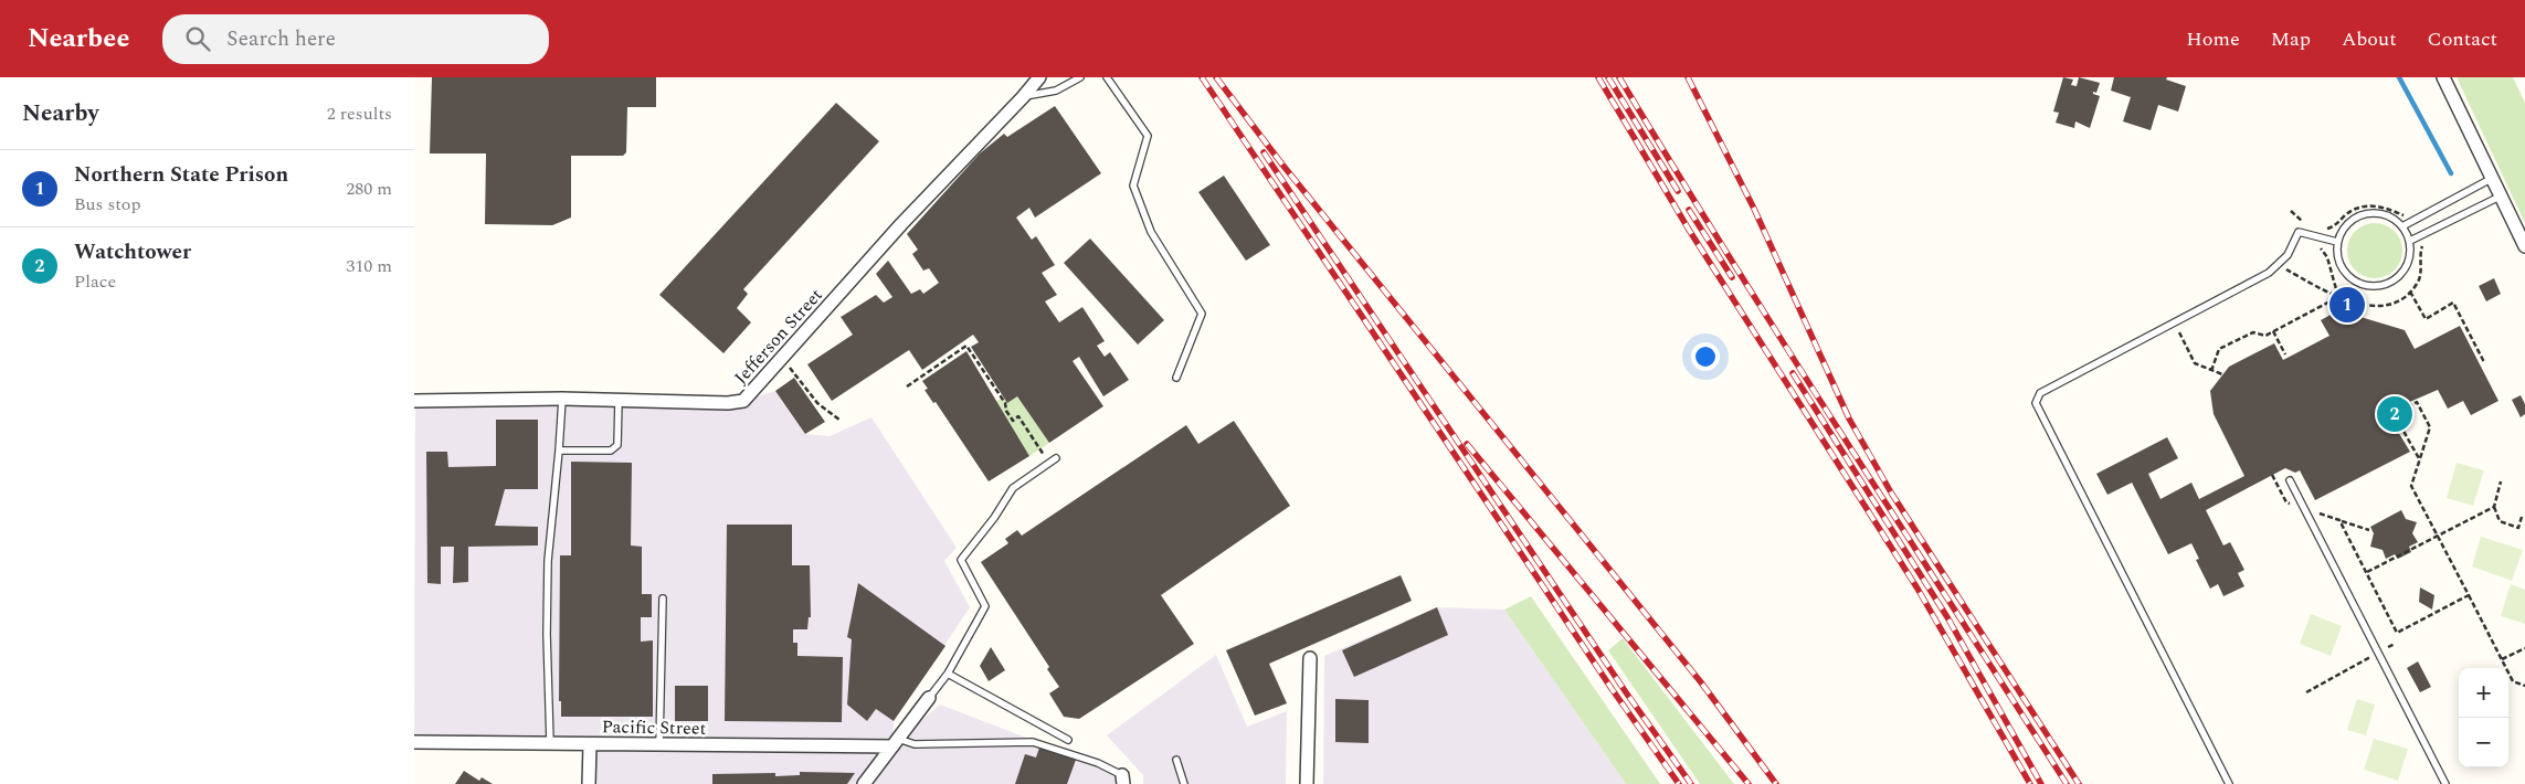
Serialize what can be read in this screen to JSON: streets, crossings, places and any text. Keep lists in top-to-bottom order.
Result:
{
  "streets": {
    "street": ["Jefferson Street", "Pacific Street"]
  },
  "page": {
    "header": "Nearbee",
    "search": "Search here",
    "nav": [
      "Home",
      "Map",
      "About",
      "Contact"
    ],
    "heading": ["Nearby", "2 results"],
    "list": [
      {
        "mark": "1",
        "name": "Northern State Prison",
        "note": "Bus stop",
        "value": "280 m"
      },
      {
        "mark": "2",
        "name": "Watchtower",
        "note": "Place",
        "value": "310 m"
      }
    ],
    "pins": ["1", "2"],
    "map_buttons": ["+", "−"]
  }
}
